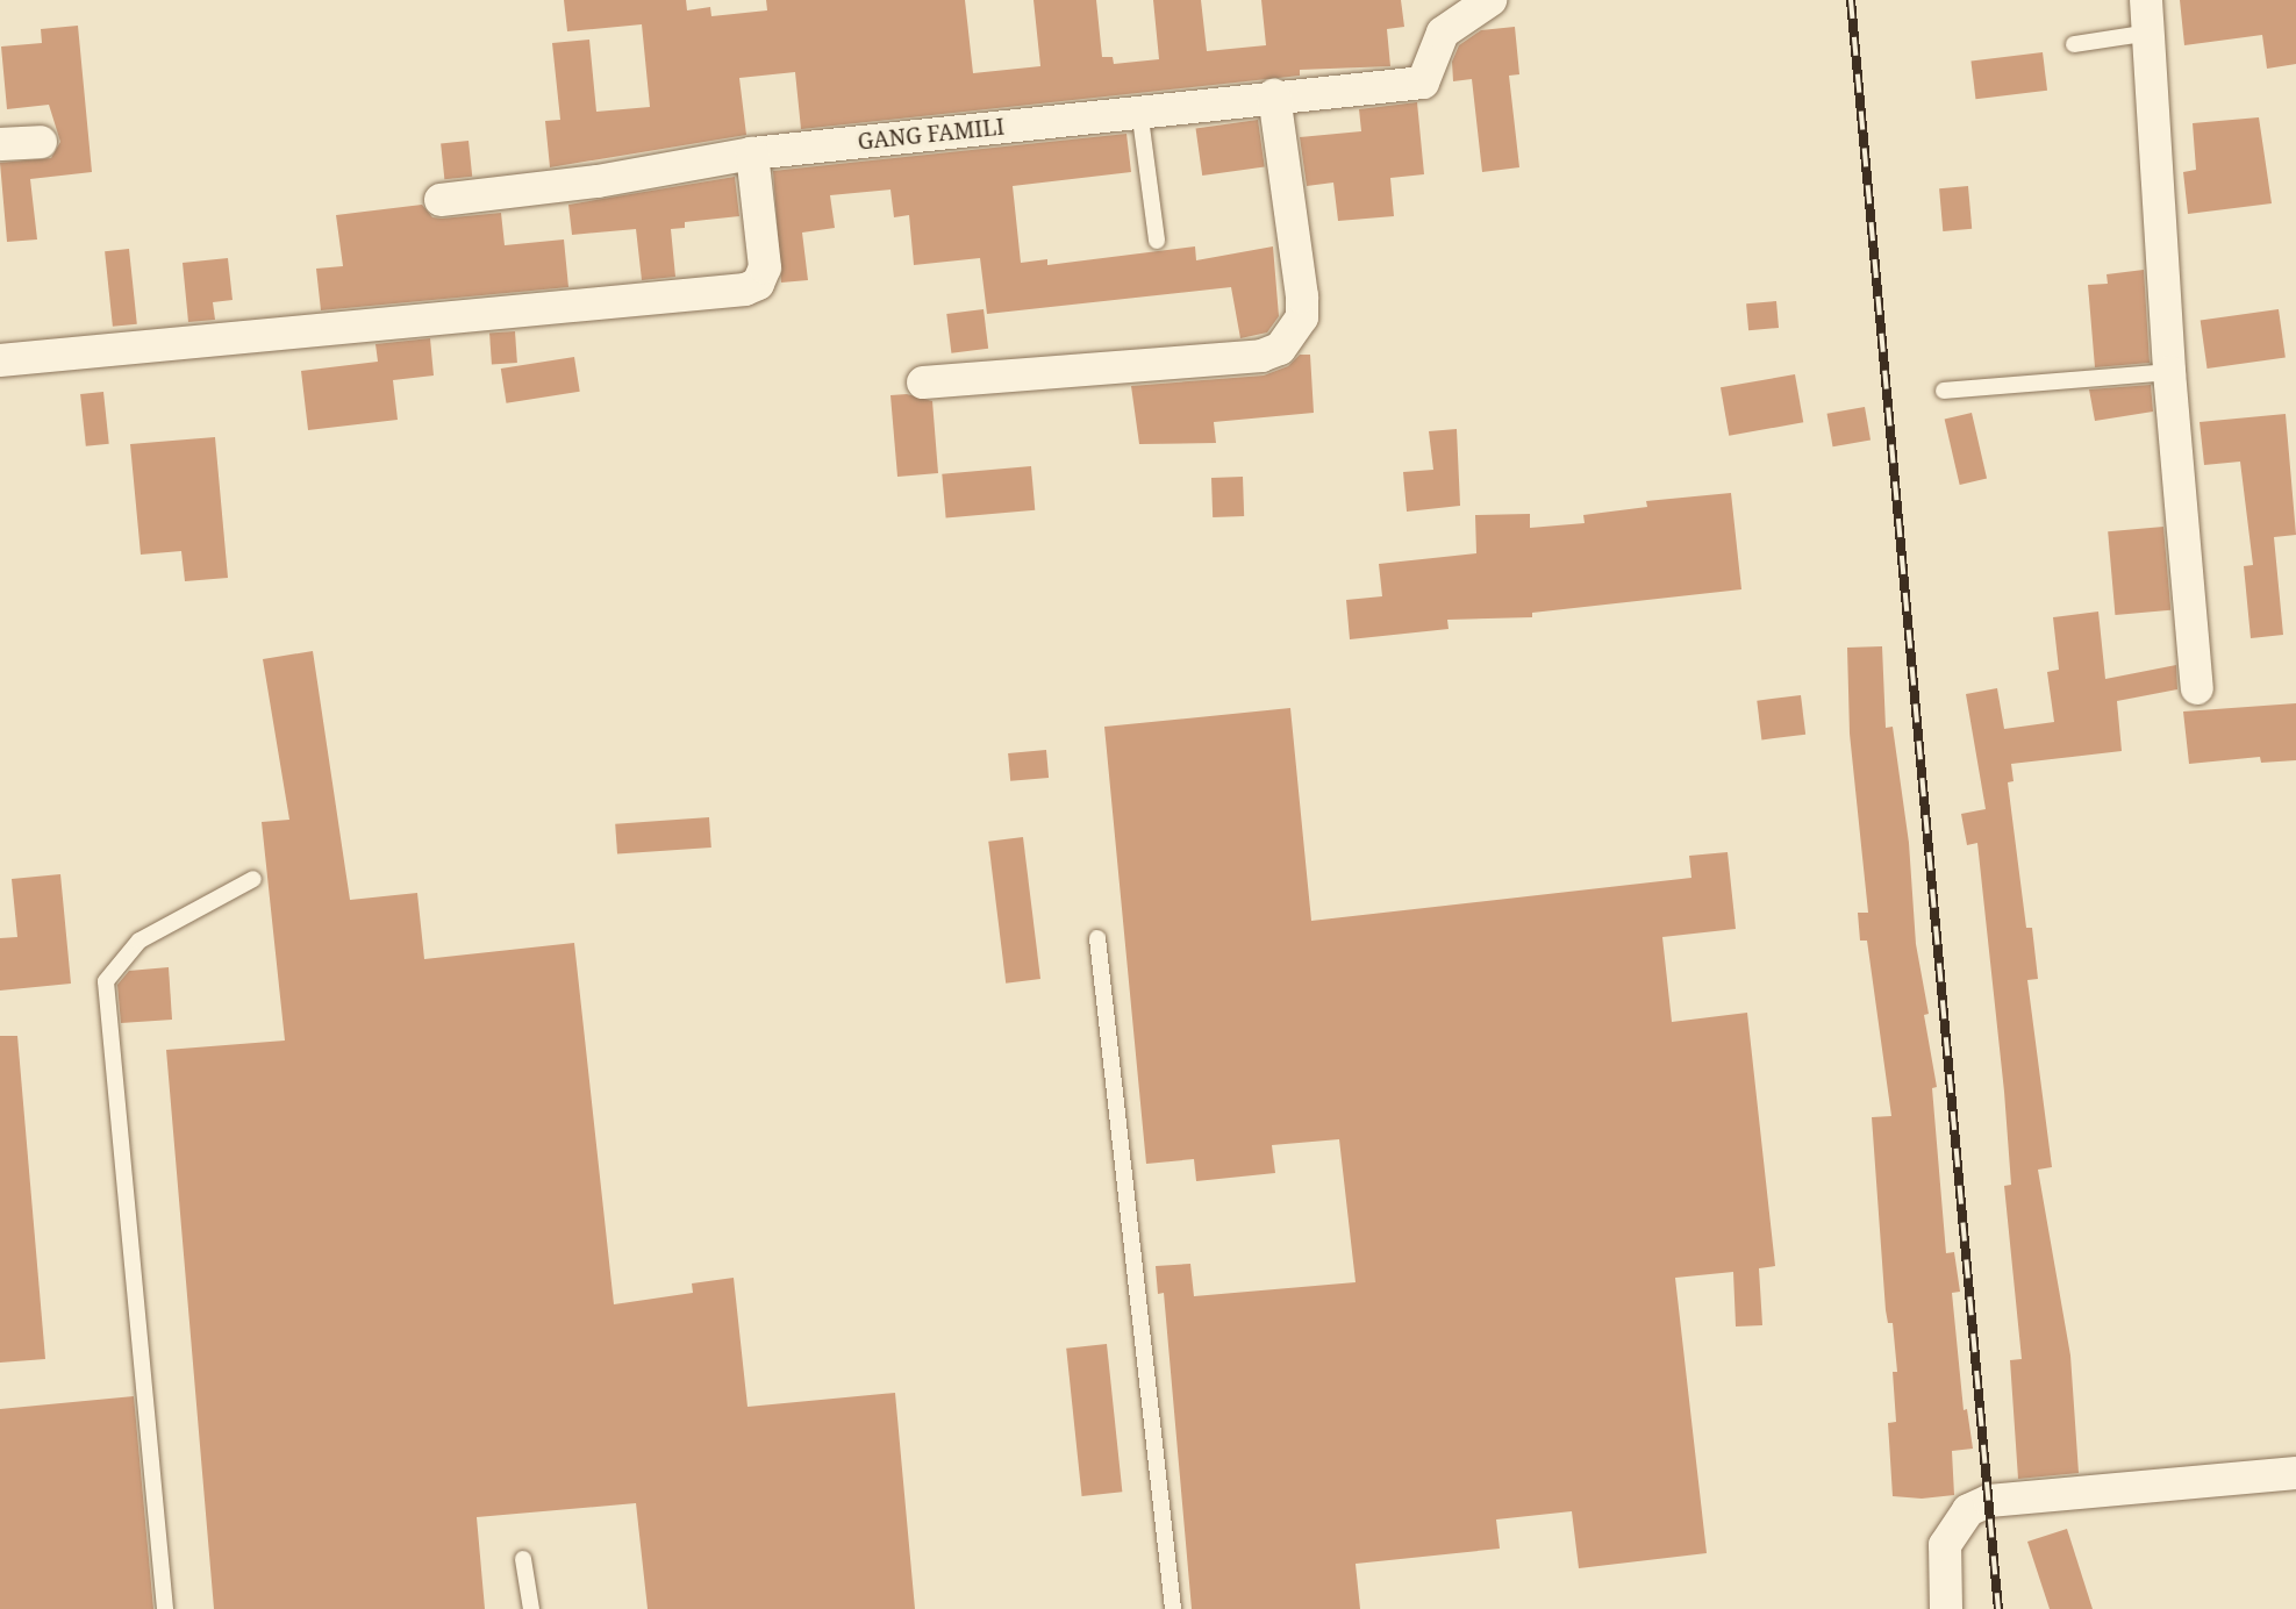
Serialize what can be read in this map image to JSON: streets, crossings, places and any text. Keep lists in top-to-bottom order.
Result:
{
  "streets": {
    "street": ["GANG FAMILI"]
  }
}
